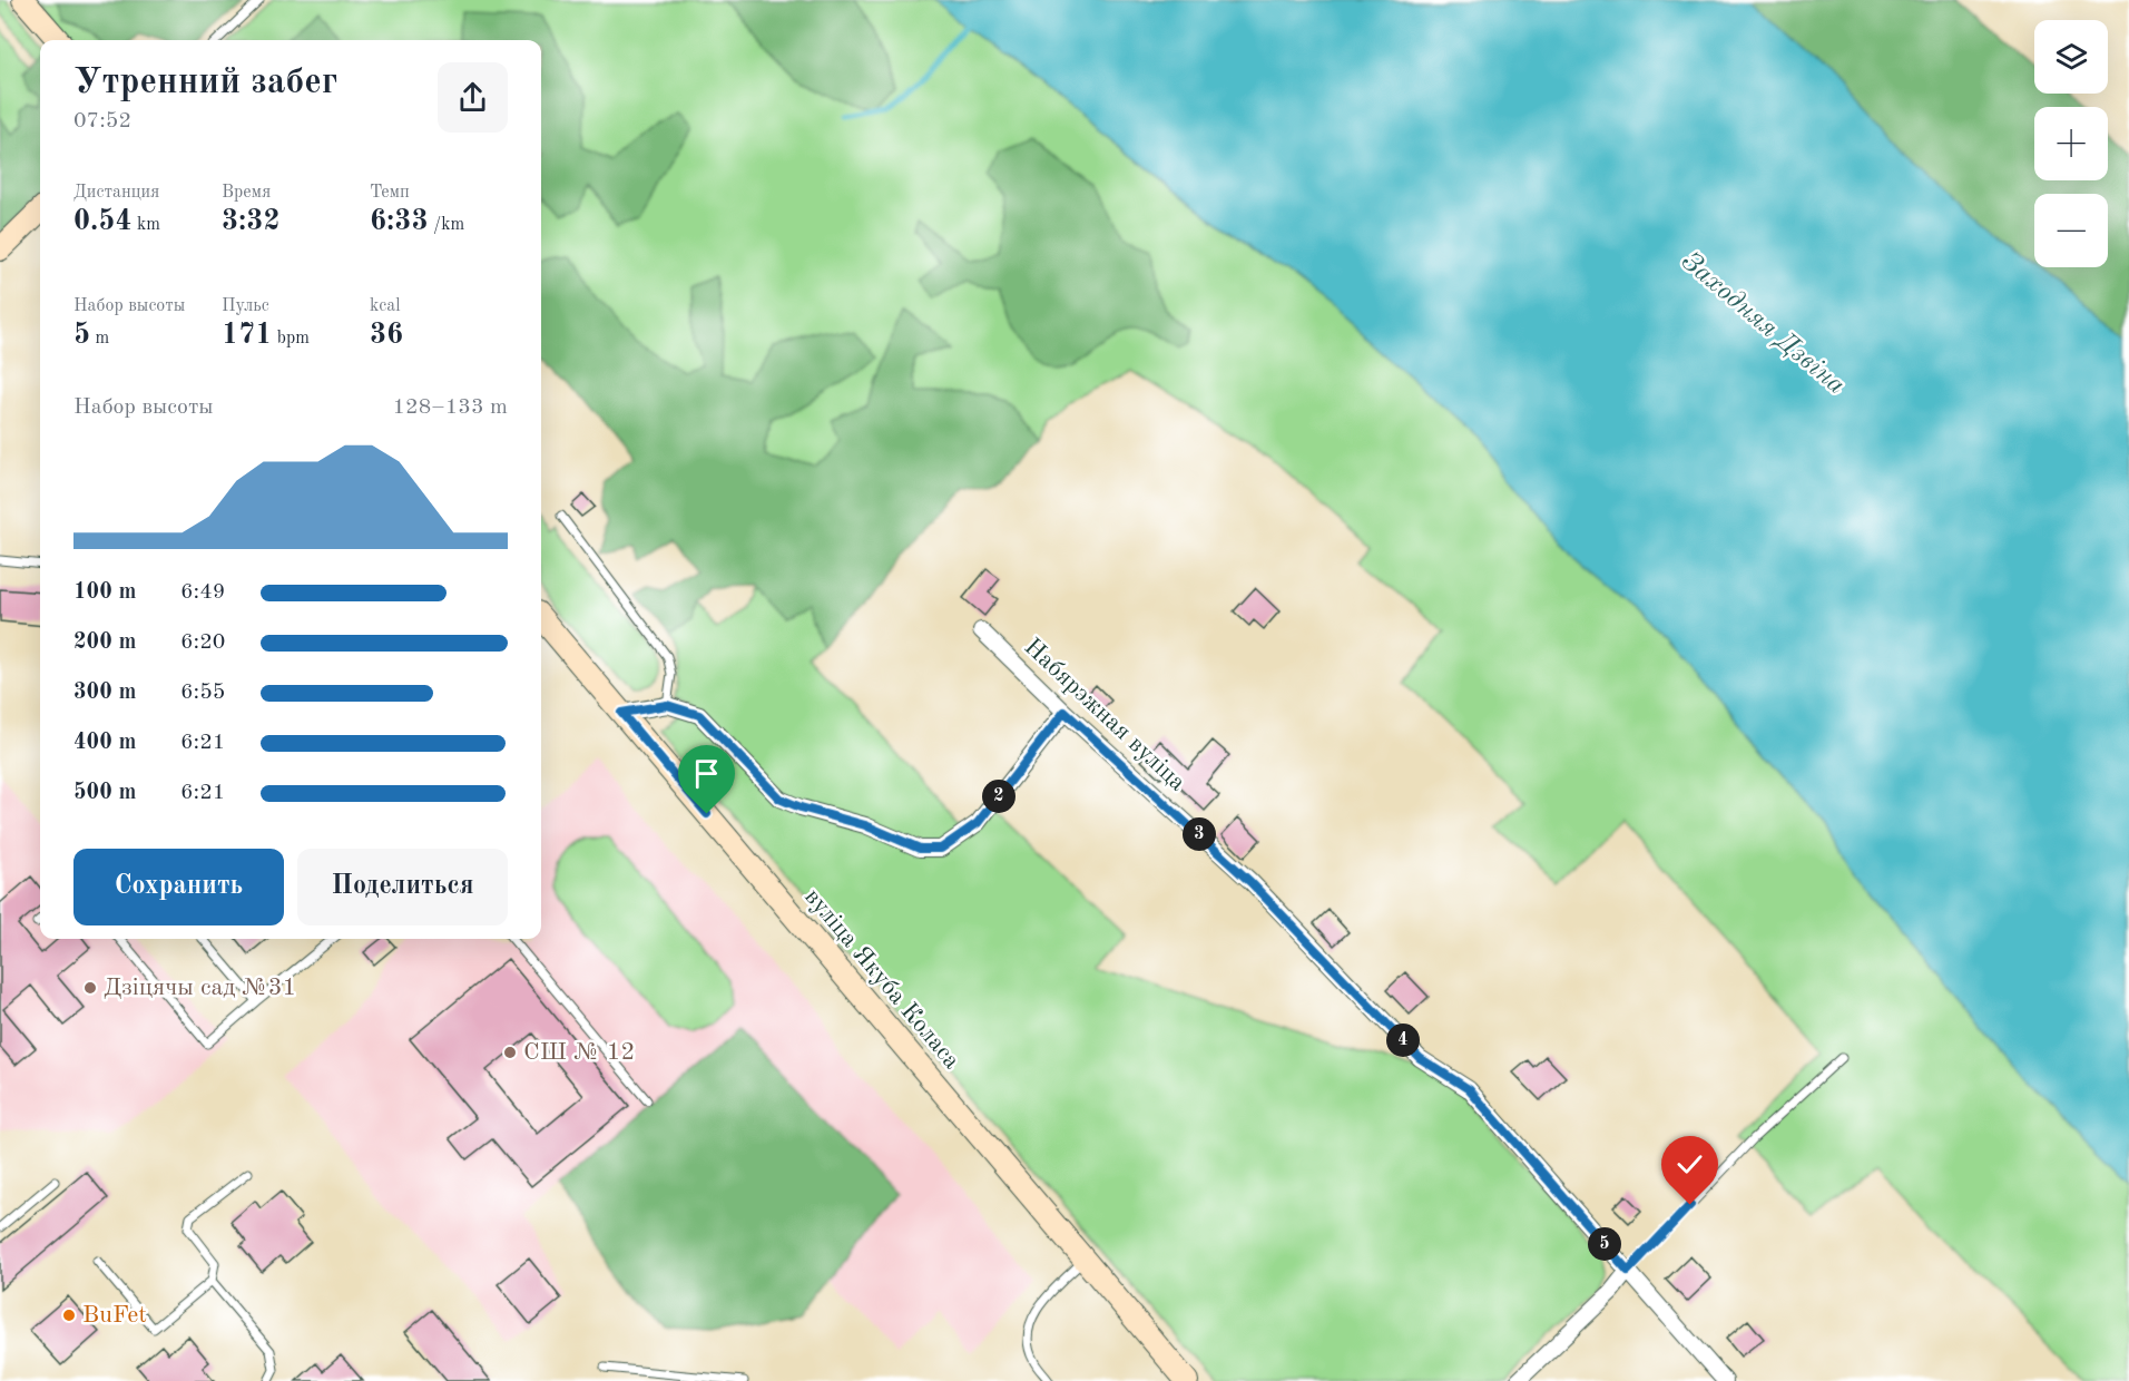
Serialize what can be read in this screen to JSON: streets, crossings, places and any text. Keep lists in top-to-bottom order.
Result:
{
  "streets": {
    "street": ["Набярэжная вуліца", "вуліца Якуба Коласа"]
  },
  "water": ["Заходняя Дзвіна"],
  "places": ["Дзіцячы сад №31", "СШ № 12", "BuFet"],
  "page": {
    "map_buttons": ["+", "−"],
    "heading": ["Утренний забег", "07:52"],
    "stats": [
      ["Дистанция", "0.54 km"],
      ["Время", "3:32"],
      ["Темп", "6:33 /km"],
      ["Набор высоты", "5 m"],
      ["Пульс", "171 bpm"],
      ["kcal", "36"]
    ],
    "chart": ["Набор высоты", "128–133 m"],
    "list": [
      {
        "name": "100 m",
        "note": "6:49"
      },
      {
        "name": "200 m",
        "note": "6:20"
      },
      {
        "name": "300 m",
        "note": "6:55"
      },
      {
        "name": "400 m",
        "note": "6:21"
      },
      {
        "name": "500 m",
        "note": "6:21"
      }
    ],
    "pins": [
      "2",
      "3",
      "4",
      "5"
    ],
    "buttons": ["Сохранить", "Поделиться"]
  }
}
